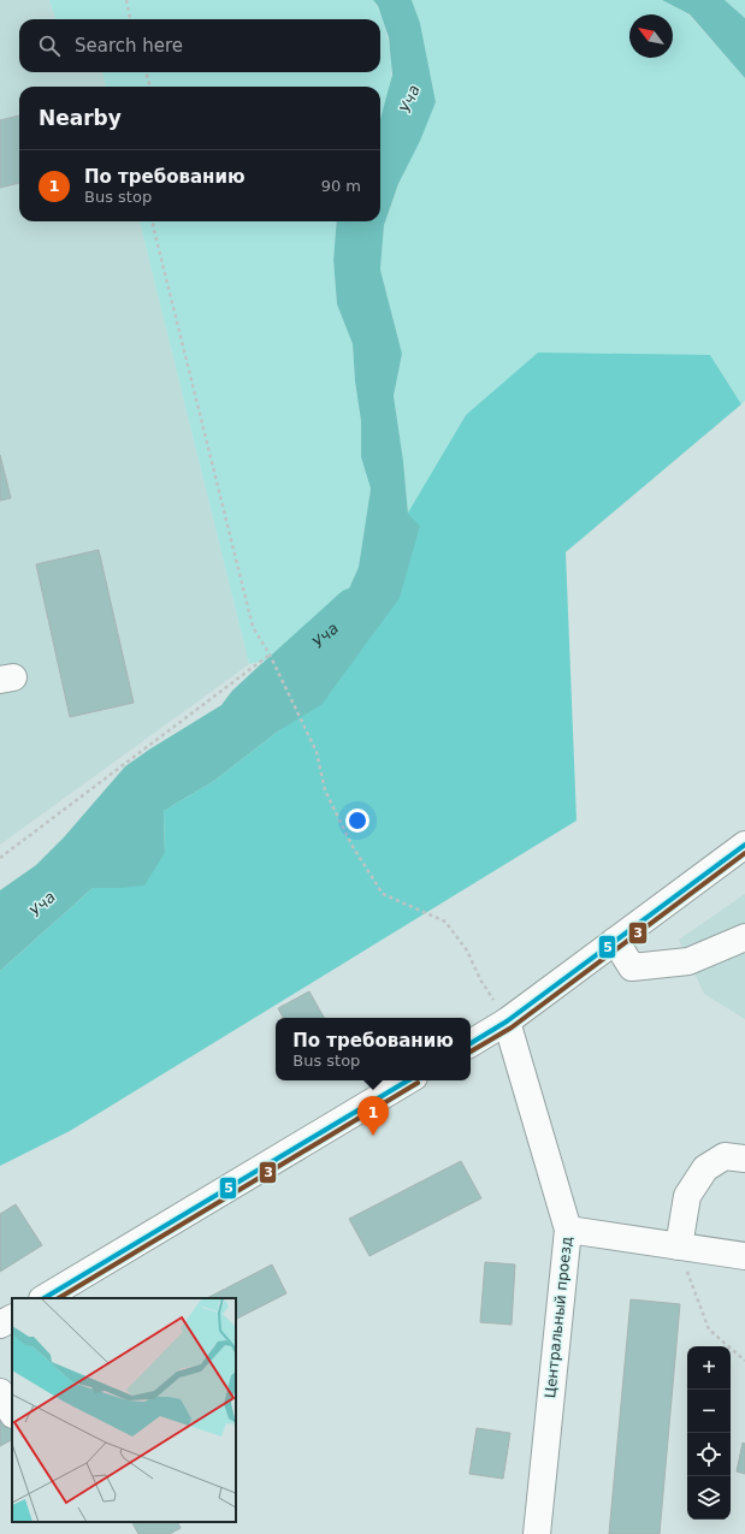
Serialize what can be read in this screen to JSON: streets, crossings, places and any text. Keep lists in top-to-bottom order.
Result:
{
  "streets": {
    "street": ["Центральный проезд"]
  },
  "water": ["Уча"],
  "lines": ["transit line 5", "transit line 3"],
  "north": "top left",
  "page": {
    "search": "Search here",
    "heading": "Nearby",
    "list": [
      {
        "mark": "1",
        "name": "По требованию",
        "note": "Bus stop",
        "value": "90 m"
      }
    ],
    "popup": ["По требованию", "Bus stop"],
    "pins": "1",
    "map_buttons": ["+", "−"]
  }
}
